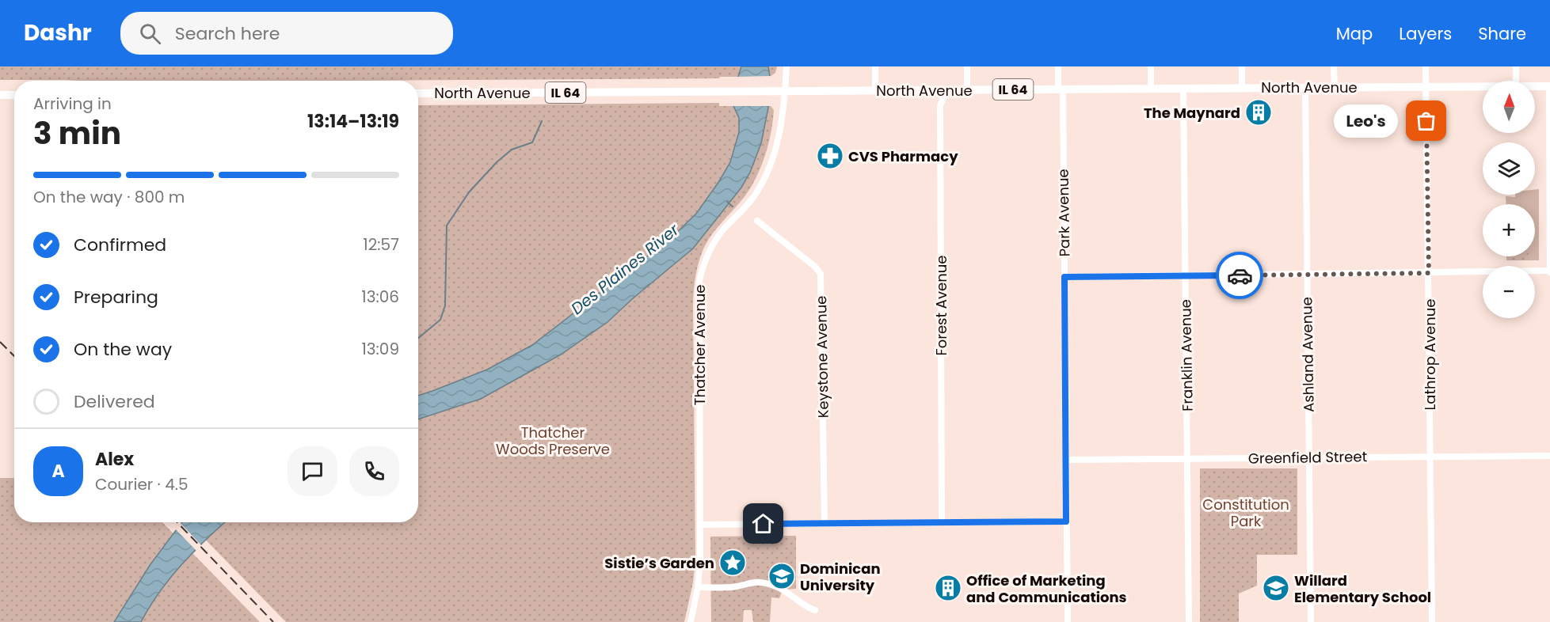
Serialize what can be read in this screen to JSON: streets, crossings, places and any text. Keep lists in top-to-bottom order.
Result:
{
  "streets": {
    "main road": ["North Avenue", "IL 64"],
    "street": [
      "Park Avenue",
      "Forest Avenue",
      "Thatcher Avenue",
      "Ashland Avenue",
      "Lathrop Avenue",
      "Franklin Avenue",
      "Keystone Avenue",
      "Greenfield Street"
    ]
  },
  "crossings": [
    ["North Avenue", "Park Avenue"],
    ["North Avenue", "Forest Avenue"],
    ["North Avenue", "Thatcher Avenue"],
    ["North Avenue", "Ashland Avenue"],
    ["North Avenue", "Lathrop Avenue"],
    ["North Avenue", "Franklin Avenue"],
    ["Park Avenue", "Greenfield Street"],
    ["Ashland Avenue", "Greenfield Street"],
    ["Lathrop Avenue", "Greenfield Street"],
    ["Franklin Avenue", "Greenfield Street"]
  ],
  "water": ["Des Plaines River"],
  "parks": ["Thatcher Woods Preserve", "Constitution Park"],
  "places": {
    "building": ["The Maynard", "Office of Marketing and Communications"],
    "other": ["Leo's"],
    "pharmacy": ["CVS Pharmacy"],
    "place": ["Sistie’s Garden"],
    "school or university": ["Dominican University", "Willard Elementary School"]
  },
  "north": "top",
  "page": {
    "header": "Dashr",
    "search": "Search here",
    "nav": ["Map", "Layers", "Share"],
    "map_buttons": ["+", "−"],
    "heading": ["3 min", "Arriving in", "13:14–13:19"],
    "panel": ["Alex", "Courier · 4.5"],
    "bubble": "Leo's",
    "bar": "On the way · 800 m",
    "list": [
      ["Confirmed", "12:57"],
      ["Preparing", "13:06"],
      ["On the way", "13:09"],
      "Delivered"
    ],
    "round": "A"
  }
}
